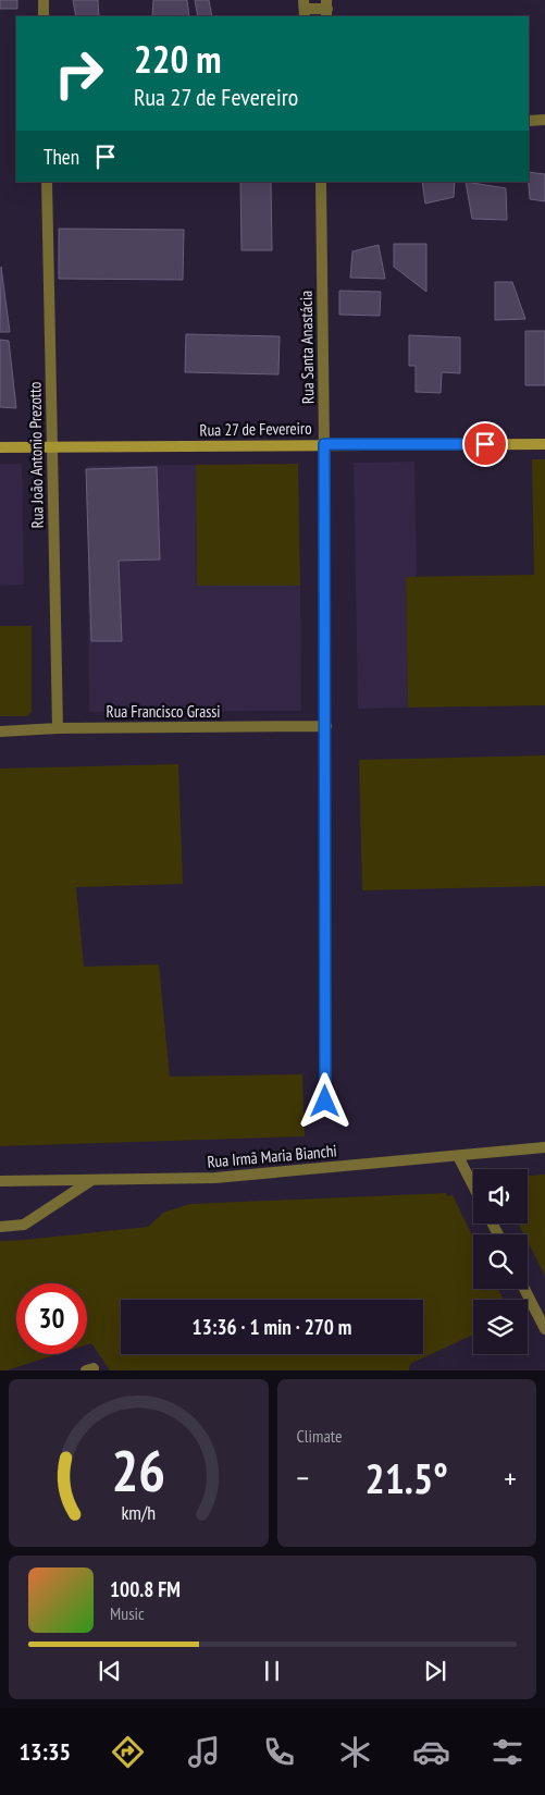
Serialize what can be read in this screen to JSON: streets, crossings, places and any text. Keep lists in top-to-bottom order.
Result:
{
  "streets": {
    "main road": ["Rua 27 de Fevereiro"],
    "street": [
      "Rua Santa Anastácia",
      "Rua João Antonio Prezotto",
      "Rua Francisco Grassi",
      "Rua Irmã Maria Bianchi"
    ]
  },
  "crossings": [
    ["Rua Santa Anastácia", "Rua 27 de Fevereiro"],
    ["Rua Santa Anastácia", "Rua Francisco Grassi"],
    ["Rua 27 de Fevereiro", "Rua João Antonio Prezotto"],
    ["Rua João Antonio Prezotto", "Rua Francisco Grassi"]
  ],
  "page": {
    "turn": ["220 m", "Rua 27 de Fevereiro"],
    "then": "Then",
    "limit": "30",
    "trip": "13:36 · 1 min · 270 m",
    "tile": "Climate",
    "heat": ["−", "21.5°", "+"],
    "song": ["100.8 FM", "Music"],
    "tabs": "13:35",
    "gauge": ["26", "km/h"]
  }
}
